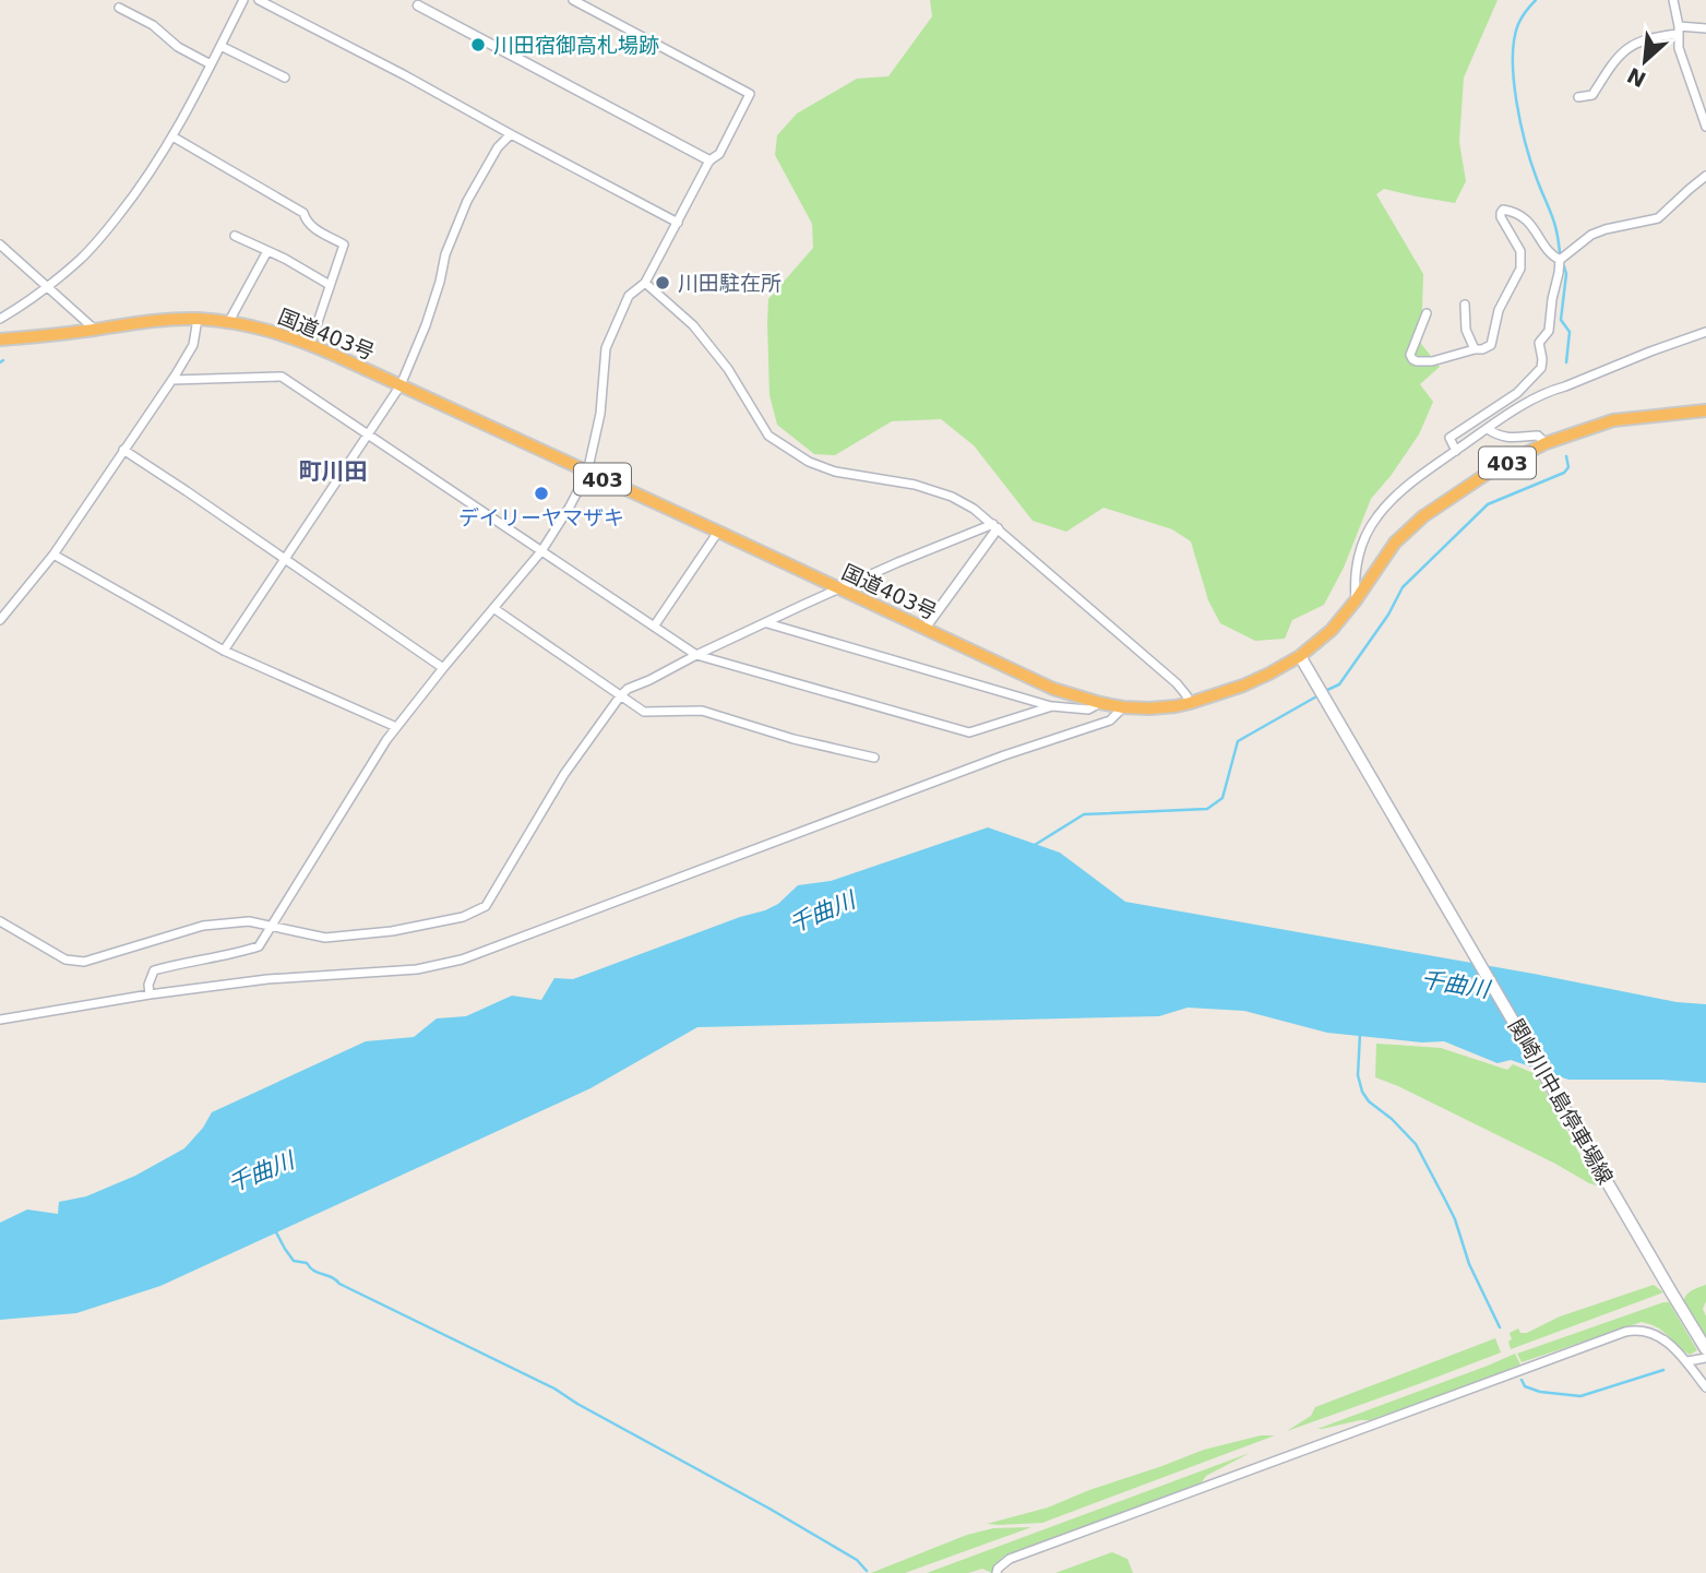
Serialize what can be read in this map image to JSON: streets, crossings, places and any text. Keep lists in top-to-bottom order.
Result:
{
  "streets": {
    "highway": ["国道403号", "403"],
    "main road": ["関崎川中島停車場線"]
  },
  "crossings": [
    ["国道403号", "関崎川中島停車場線"]
  ],
  "districts": ["町川田"],
  "water": ["千曲川"],
  "places": ["川田宿御高札場跡", "川田駐在所", "デイリーヤマザキ"],
  "north": "bottom left"
}
